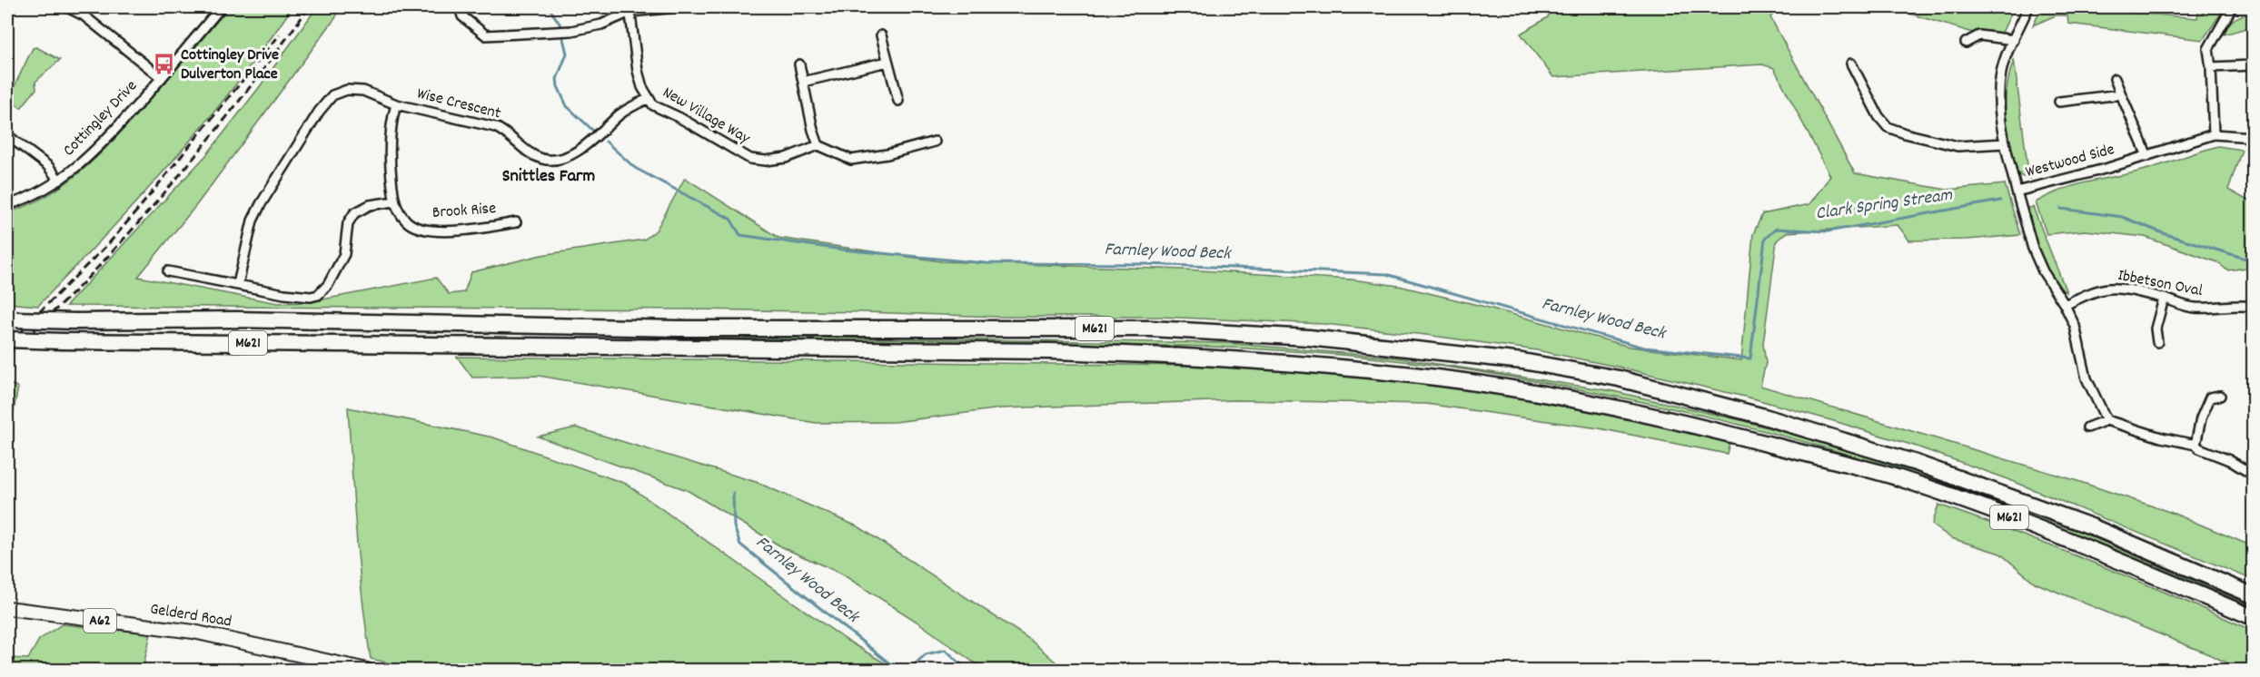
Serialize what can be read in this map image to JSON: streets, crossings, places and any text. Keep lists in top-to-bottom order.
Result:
{
  "streets": {
    "highway": ["M621"],
    "main road": ["Gelderd Road", "A62"],
    "street": [
      "Wise Crescent",
      "New Village Way",
      "Cottingley Drive",
      "Westwood Side",
      "Brook Rise",
      "Ibbetson Oval"
    ]
  },
  "crossings": [
    ["Wise Crescent", "New Village Way"],
    ["Wise Crescent", "Brook Rise"]
  ],
  "districts": ["Snittles Farm"],
  "water": ["Clark Spring Stream", "Farnley Wood Beck"],
  "places": {
    "bus stop": ["Cottingley Drive Dulverton Place"]
  }
}
